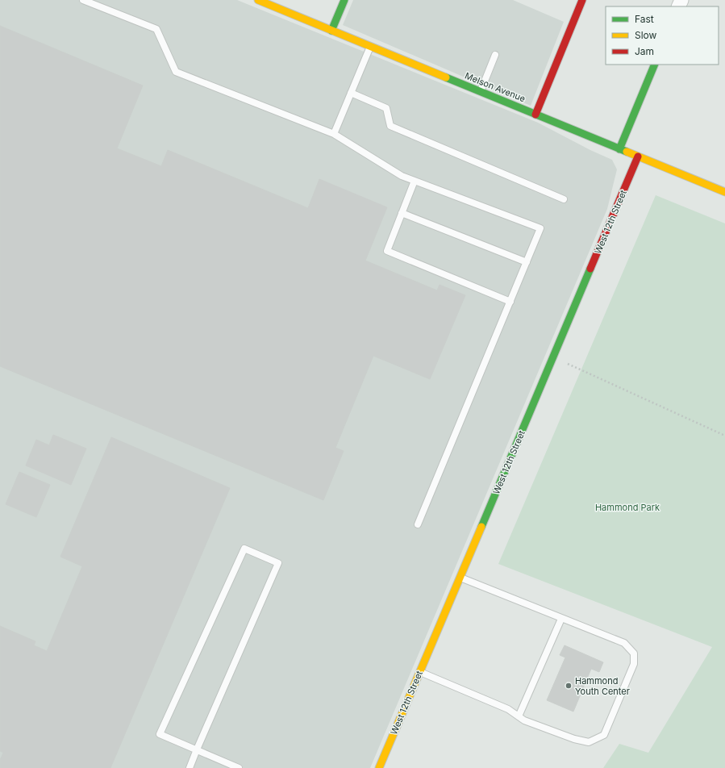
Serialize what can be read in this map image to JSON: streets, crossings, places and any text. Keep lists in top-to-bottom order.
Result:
{
  "streets": {
    "street": ["Melson Avenue", "West 12th Street"]
  },
  "crossings": [
    ["Melson Avenue", "West 12th Street"]
  ],
  "parks": ["Hammond Park"],
  "places": ["Hammond Youth Center"],
  "legend": ["Fast", "Slow", "Jam"]
}
